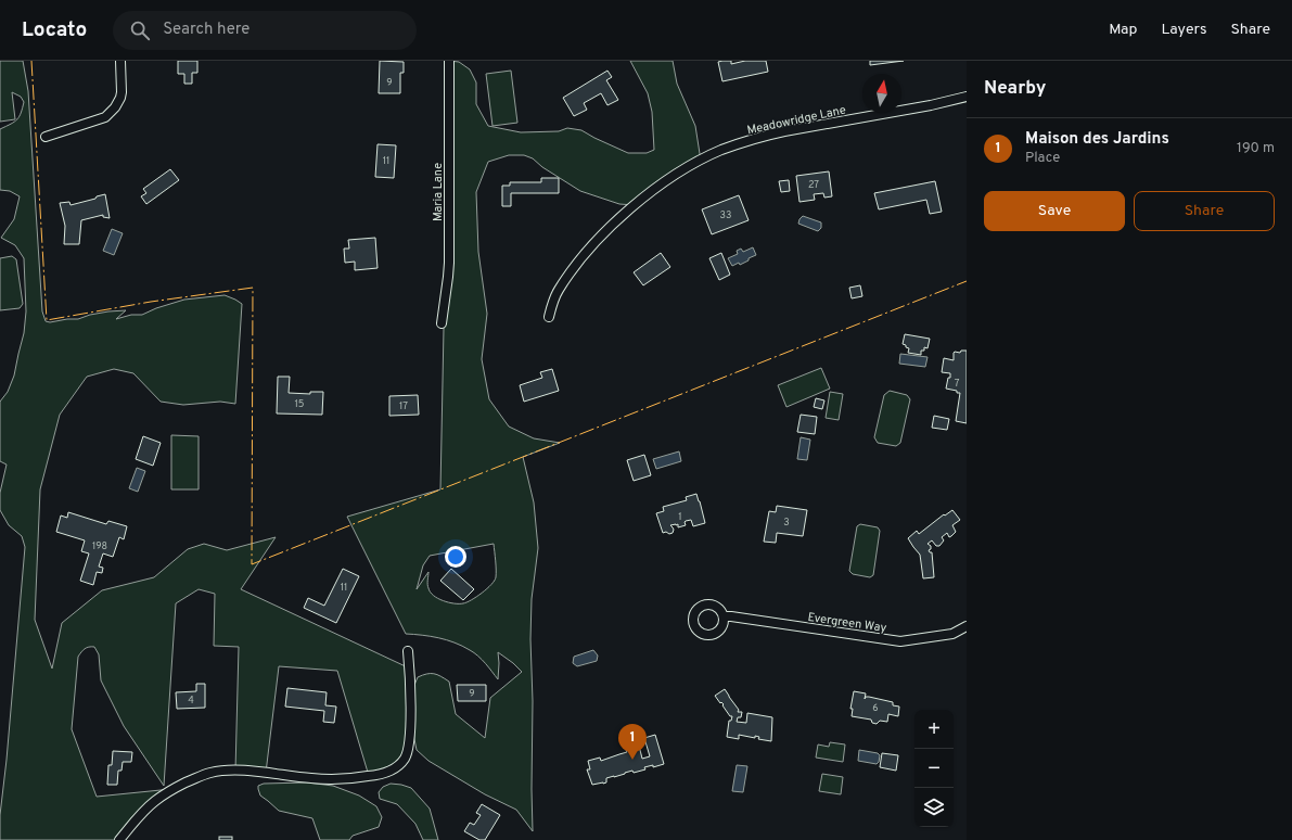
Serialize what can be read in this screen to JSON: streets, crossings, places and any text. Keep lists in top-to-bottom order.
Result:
{
  "streets": {
    "street": ["Meadowridge Lane", "Maria Lane", "Evergreen Way"]
  },
  "house_numbers": [
    "9",
    "11",
    "27",
    "33",
    "7",
    "15",
    "17",
    "1",
    "3",
    "198",
    "11",
    "9",
    "4",
    "6"
  ],
  "north": "top",
  "page": {
    "header": "Locato",
    "search": "Search here",
    "nav": ["Map", "Layers", "Share"],
    "heading": "Nearby",
    "list": [
      {
        "mark": "1",
        "name": "Maison des Jardins",
        "note": "Place",
        "value": "190 m"
      }
    ],
    "buttons": ["Save", "Share"],
    "map_buttons": ["+", "−"],
    "pins": "1"
  }
}
